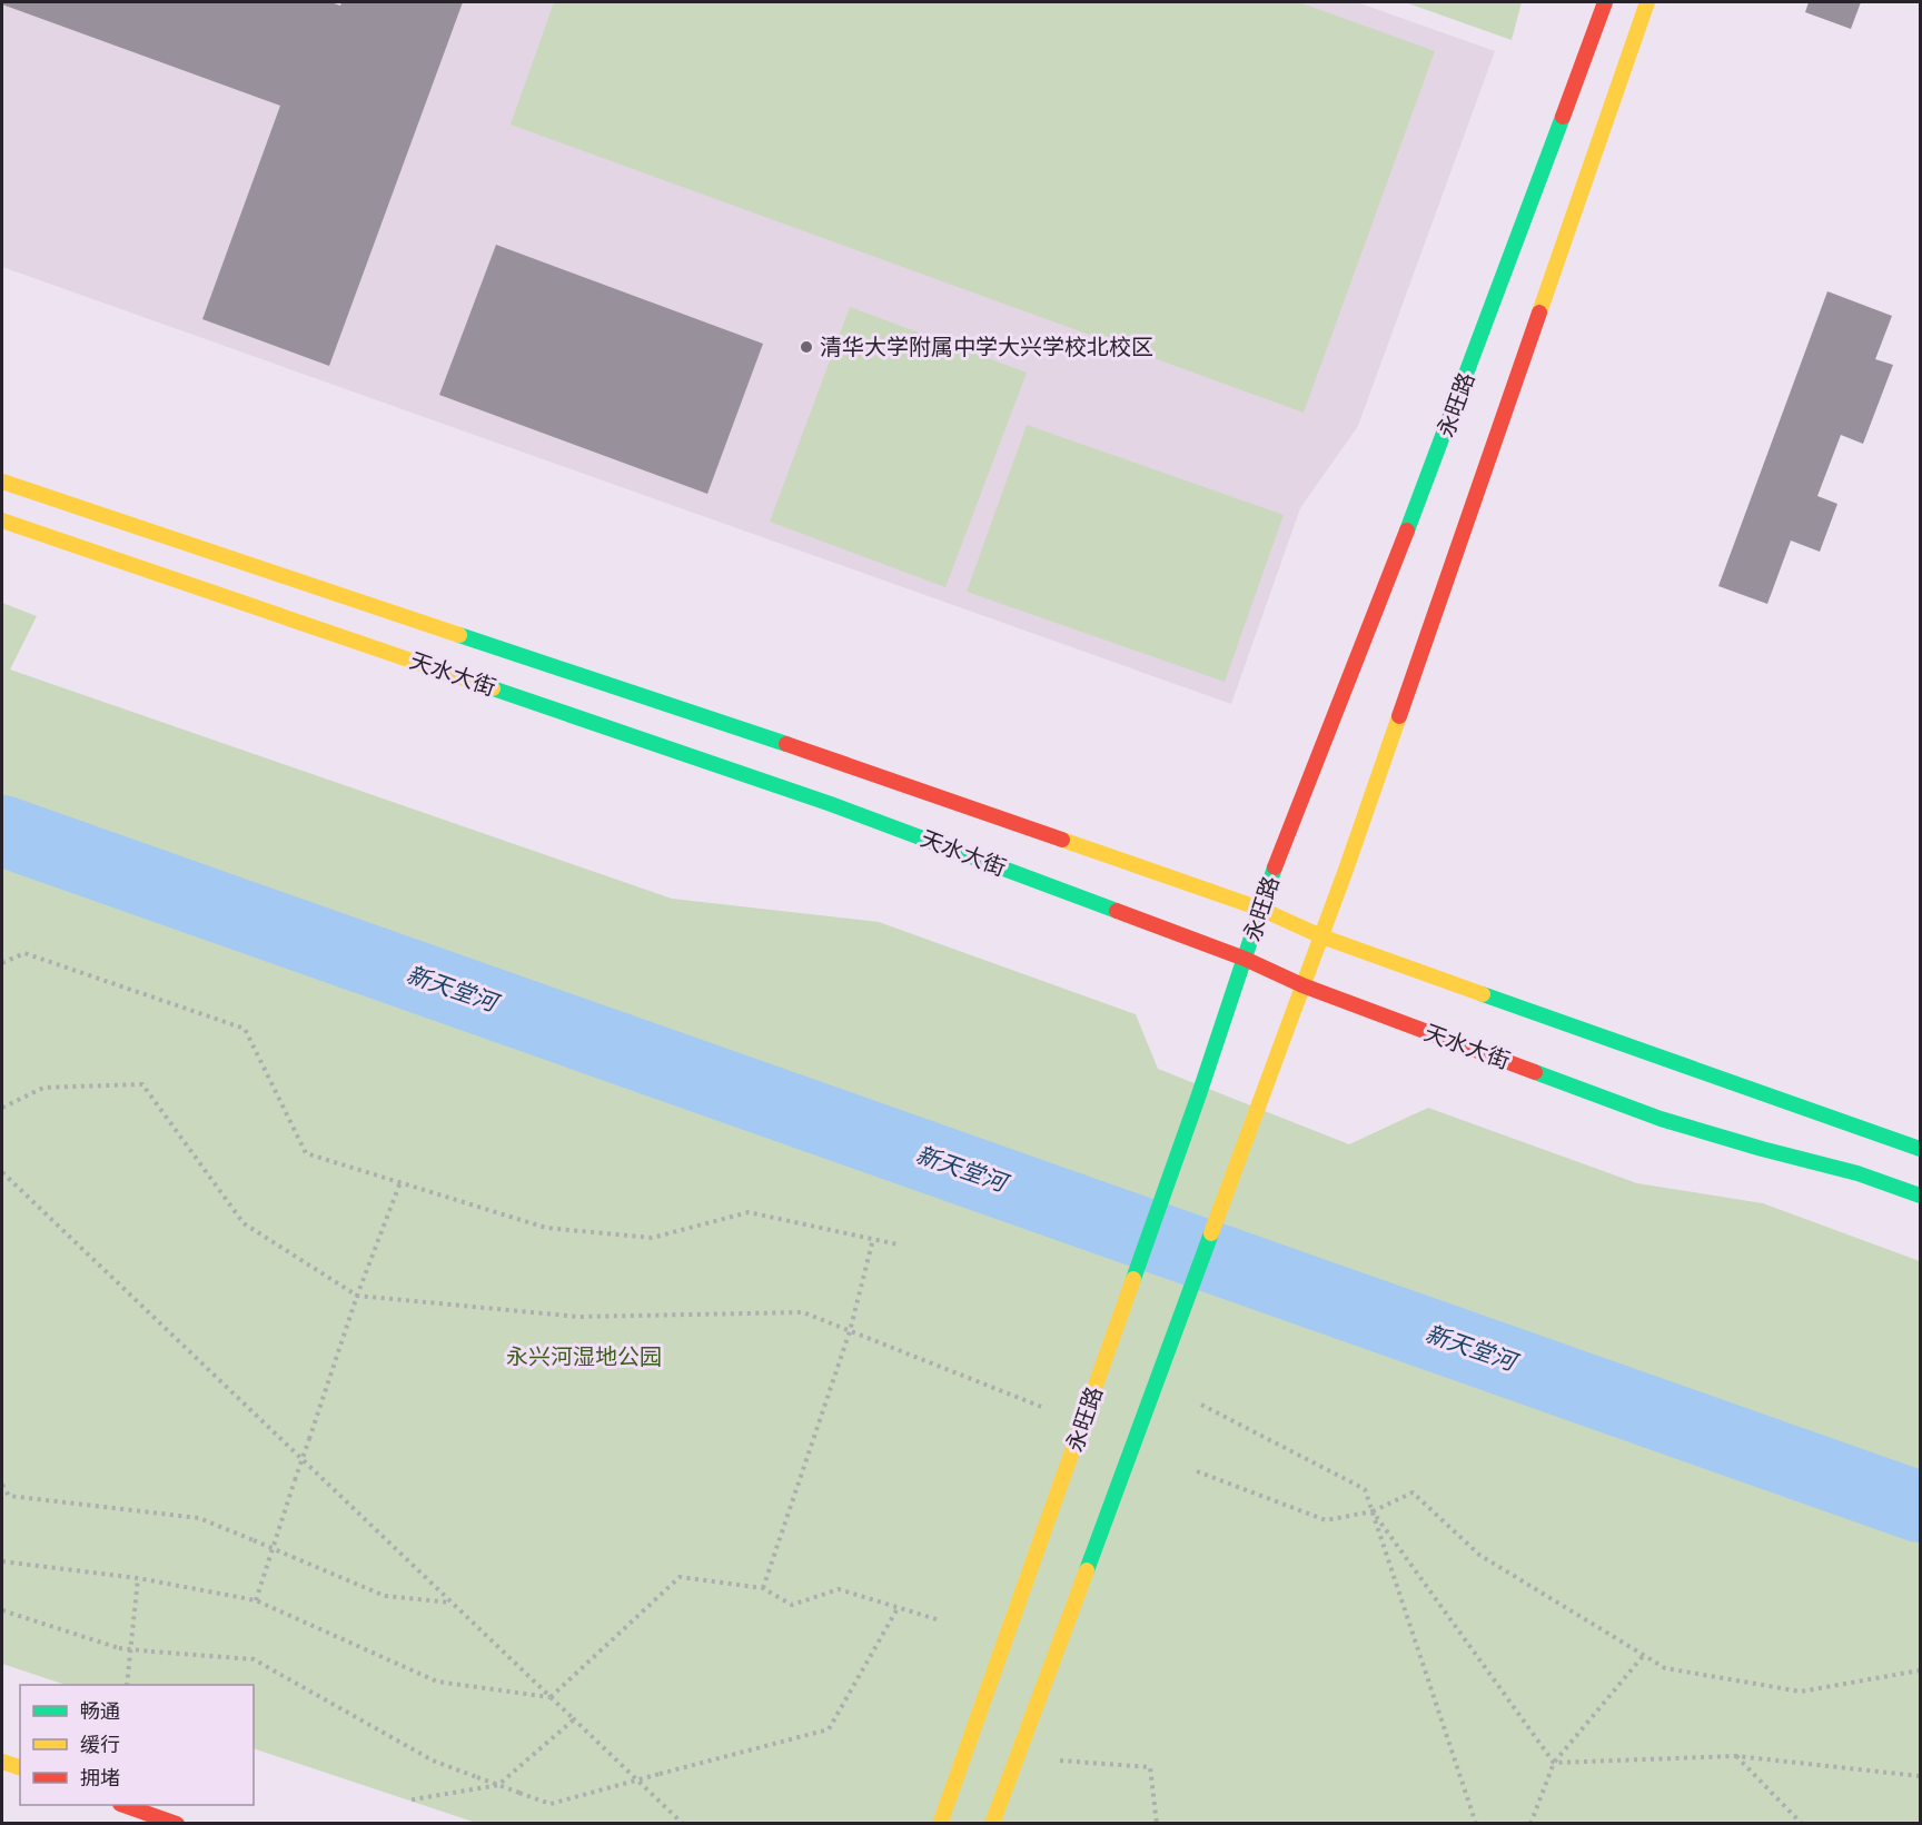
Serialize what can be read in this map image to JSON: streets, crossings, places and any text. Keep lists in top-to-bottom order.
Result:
{
  "streets": {
    "main road": ["永旺路", "天水大街"]
  },
  "crossings": [
    ["永旺路", "天水大街"]
  ],
  "water": ["新天堂河"],
  "parks": ["永兴河湿地公园"],
  "places": ["清华大学附属中学大兴学校北校区"],
  "legend": ["畅通", "缓行", "拥堵"]
}
